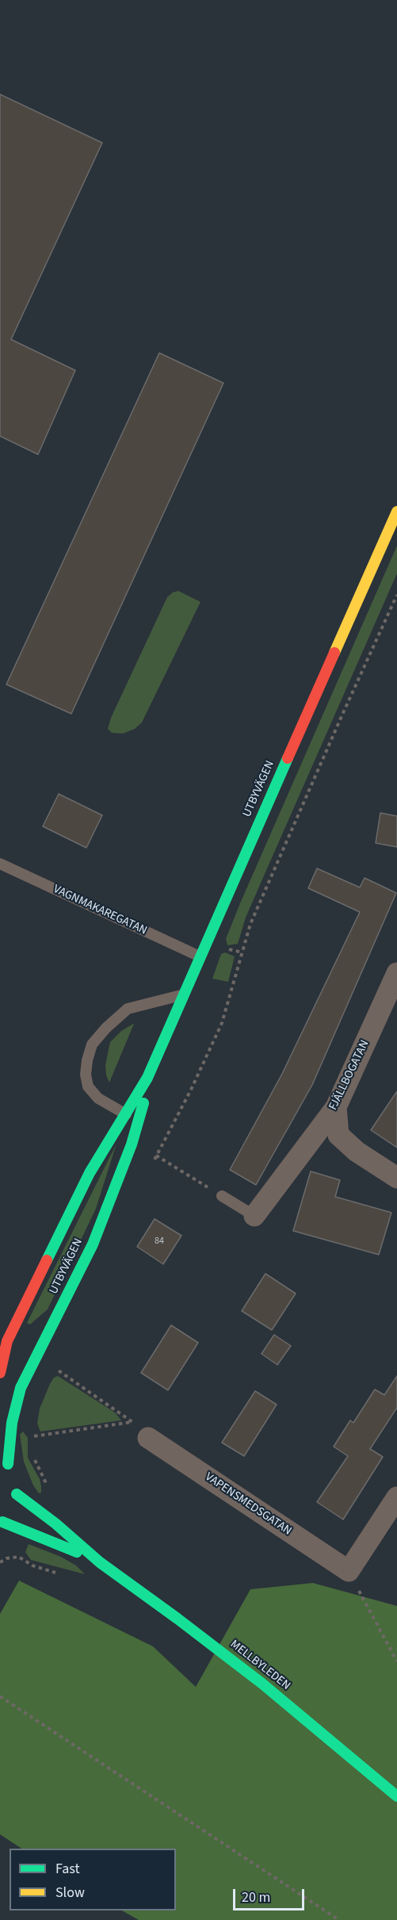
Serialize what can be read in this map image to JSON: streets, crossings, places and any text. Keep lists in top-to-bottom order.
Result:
{
  "streets": {
    "street": [
      "UTBYVÄGEN",
      "FJÄLLBOGATAN",
      "VAPENSMEDSGATAN",
      "MELLBYLEDEN"
    ],
    "lane": ["VAGNMAKAREGATAN"]
  },
  "crossings": [
    ["UTBYVÄGEN", "VAGNMAKAREGATAN"]
  ],
  "house_numbers": ["84"],
  "legend": ["Fast", "Slow"],
  "scale_bar": "20 m"
}
